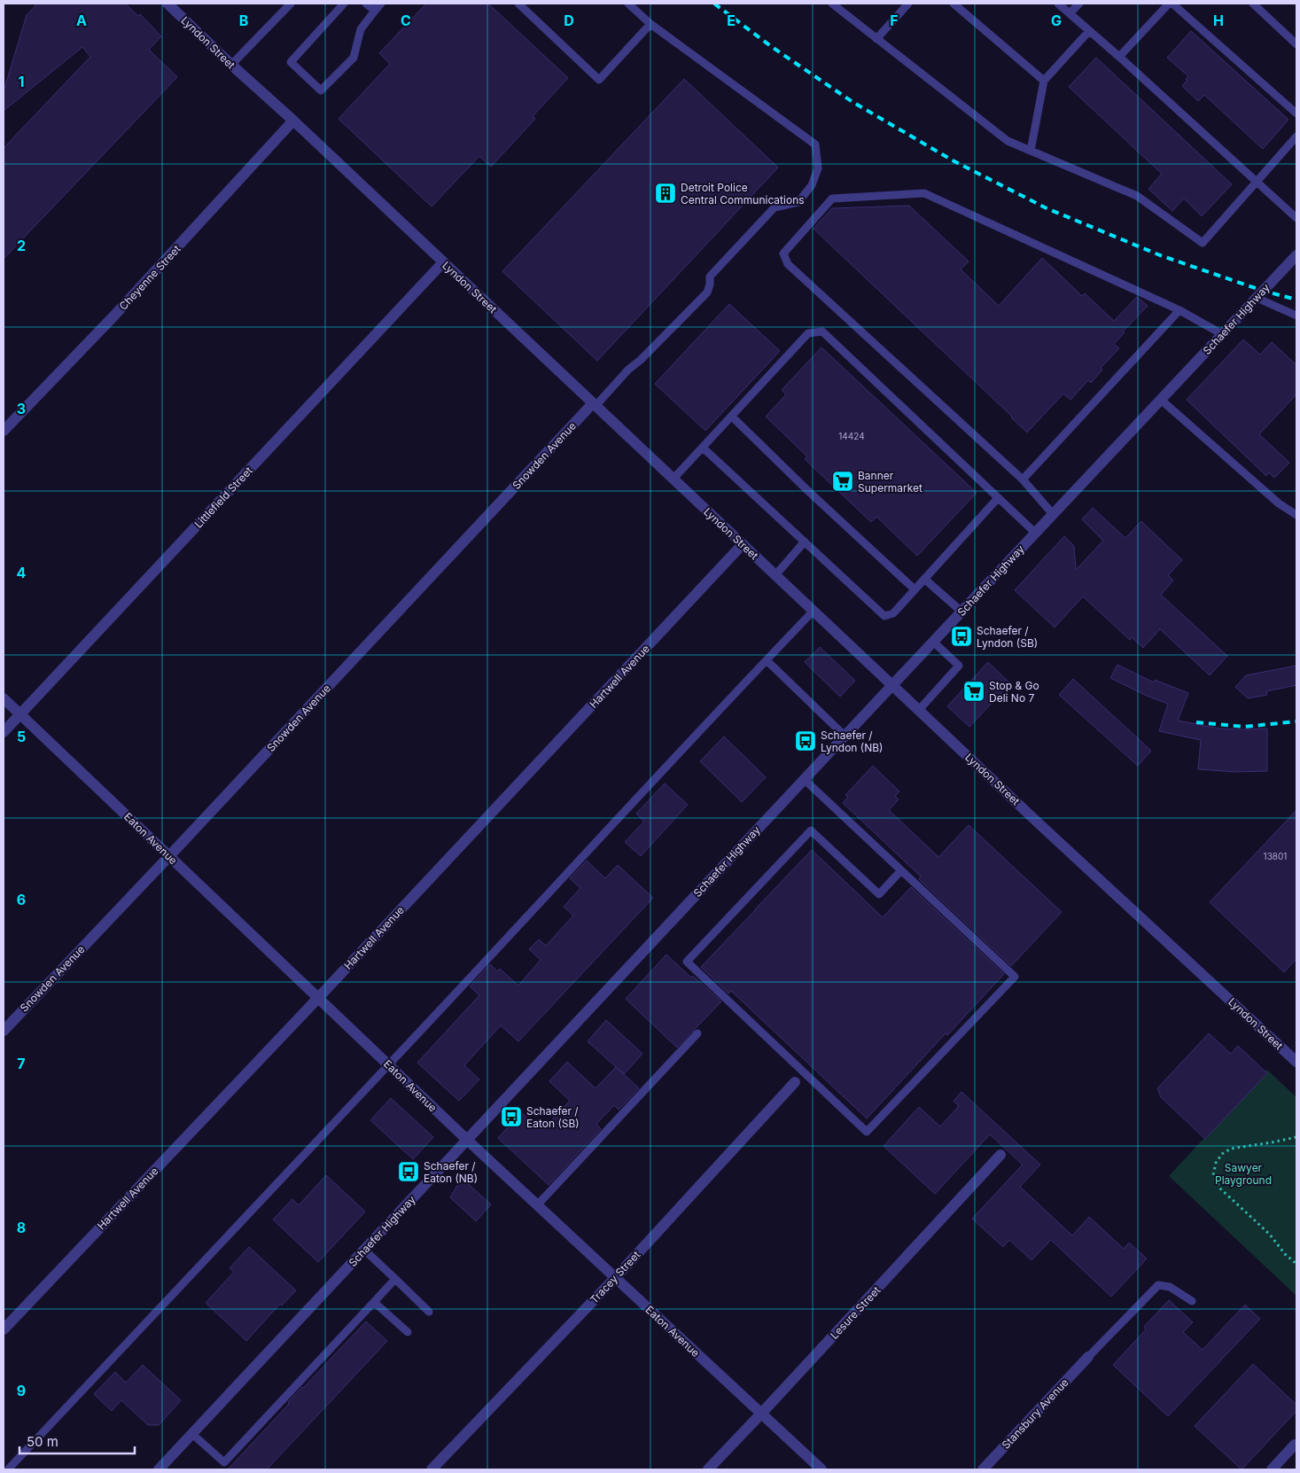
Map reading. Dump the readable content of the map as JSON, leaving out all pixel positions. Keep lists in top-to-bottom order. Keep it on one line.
{"streets":{"street":["Lyndon Street","Cheyenne Street","Schaefer Highway","Snowden Avenue","Littlefield Street","Hartwell Avenue","Eaton Avenue","Tracey Street","Lesure Street","Stansbury Avenue"]},"crossings":[["Lyndon Street","Cheyenne Street"],["Lyndon Street","Schaefer Highway"],["Lyndon Street","Snowden Avenue"],["Lyndon Street","Littlefield Street"],["Lyndon Street","Hartwell Avenue"],["Schaefer Highway","Eaton Avenue"],["Snowden Avenue","Eaton Avenue"],["Littlefield Street","Eaton Avenue"],["Hartwell Avenue","Eaton Avenue"],["Eaton Avenue","Tracey Street"],["Eaton Avenue","Lesure Street"]],"parks":["Sawyer Playground"],"places":{"building":["Detroit Police Central Communications"],"supermarket":["Banner Supermarket","Stop & Go Deli No 7"],"bus stop":["Schaefer / Lyndon (SB)","Schaefer / Lyndon (NB)","Schaefer / Eaton (SB)","Schaefer / Eaton (NB)"]},"house_numbers":["14424","13801"],"scale_bar":"50 m","grid":{"columns":["A","B","C","D","E","F","G","H"],"rows":["1","2","3","4","5","6","7","8","9"]}}
